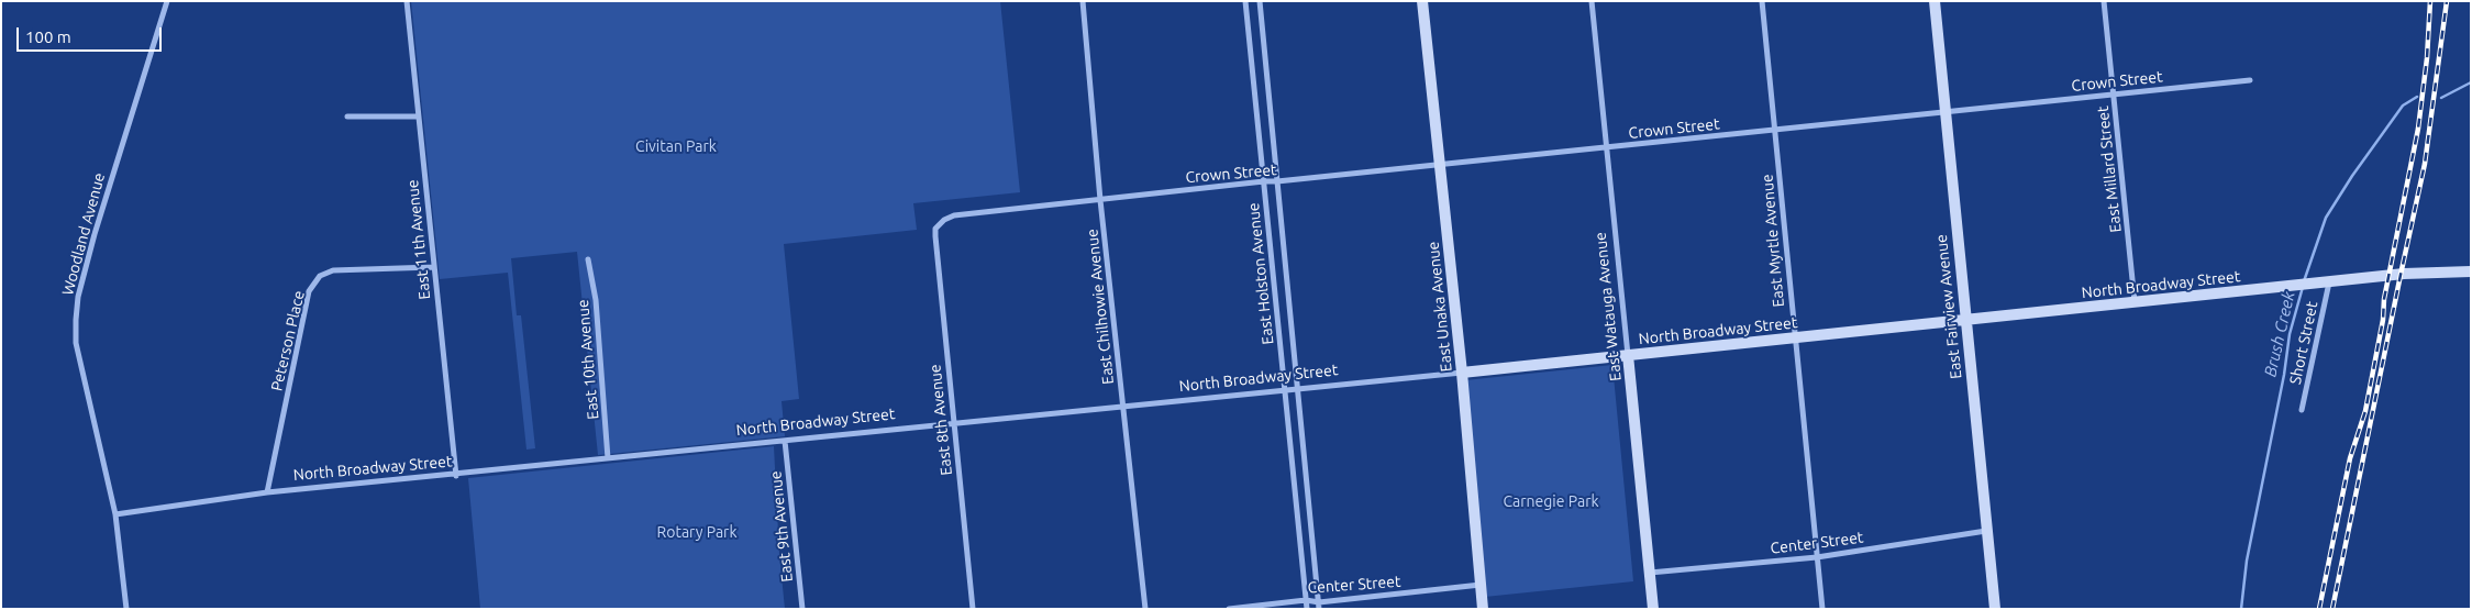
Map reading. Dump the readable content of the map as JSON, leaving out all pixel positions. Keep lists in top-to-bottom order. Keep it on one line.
{"streets":{"street":["Crown Street","East Millard Street","Woodland Avenue","East 11th Avenue","East Myrtle Avenue","East Holston Avenue","North Broadway Street","East Chilhowie Avenue","East Unaka Avenue","East Watauga Avenue","East Fairview Avenue","Peterson Place","Short Street","East 10th Avenue","East 8th Avenue","East 9th Avenue","Center Street"]},"crossings":[["Crown Street","East Millard Street"],["Crown Street","East Myrtle Avenue"],["Crown Street","East Holston Avenue"],["Crown Street","East Chilhowie Avenue"],["Crown Street","East Unaka Avenue"],["Crown Street","East Watauga Avenue"],["Crown Street","East Fairview Avenue"],["Crown Street","East 8th Avenue"],["East Millard Street","North Broadway Street"],["Woodland Avenue","North Broadway Street"],["East 11th Avenue","North Broadway Street"],["East 11th Avenue","Peterson Place"],["East Myrtle Avenue","North Broadway Street"],["East Myrtle Avenue","Center Street"],["East Holston Avenue","North Broadway Street"],["East Holston Avenue","Center Street"],["North Broadway Street","East Chilhowie Avenue"],["North Broadway Street","East Unaka Avenue"],["North Broadway Street","East Watauga Avenue"],["North Broadway Street","East Fairview Avenue"],["North Broadway Street","Peterson Place"],["North Broadway Street","Short Street"],["North Broadway Street","East 10th Avenue"],["North Broadway Street","East 8th Avenue"],["North Broadway Street","East 9th Avenue"],["East Unaka Avenue","Center Street"],["East Watauga Avenue","Center Street"],["East Fairview Avenue","Center Street"]],"water":["Brush Creek"],"parks":["Civitan Park","Carnegie Park","Rotary Park"],"scale_bar":"100 m"}
